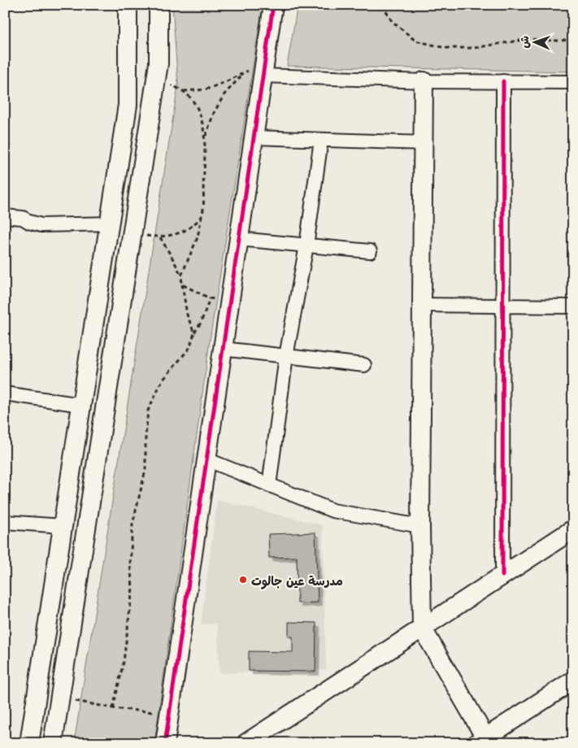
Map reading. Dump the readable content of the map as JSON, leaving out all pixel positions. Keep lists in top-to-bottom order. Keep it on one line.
{"places":["مدرسة عين جالوت"],"north":"left"}
